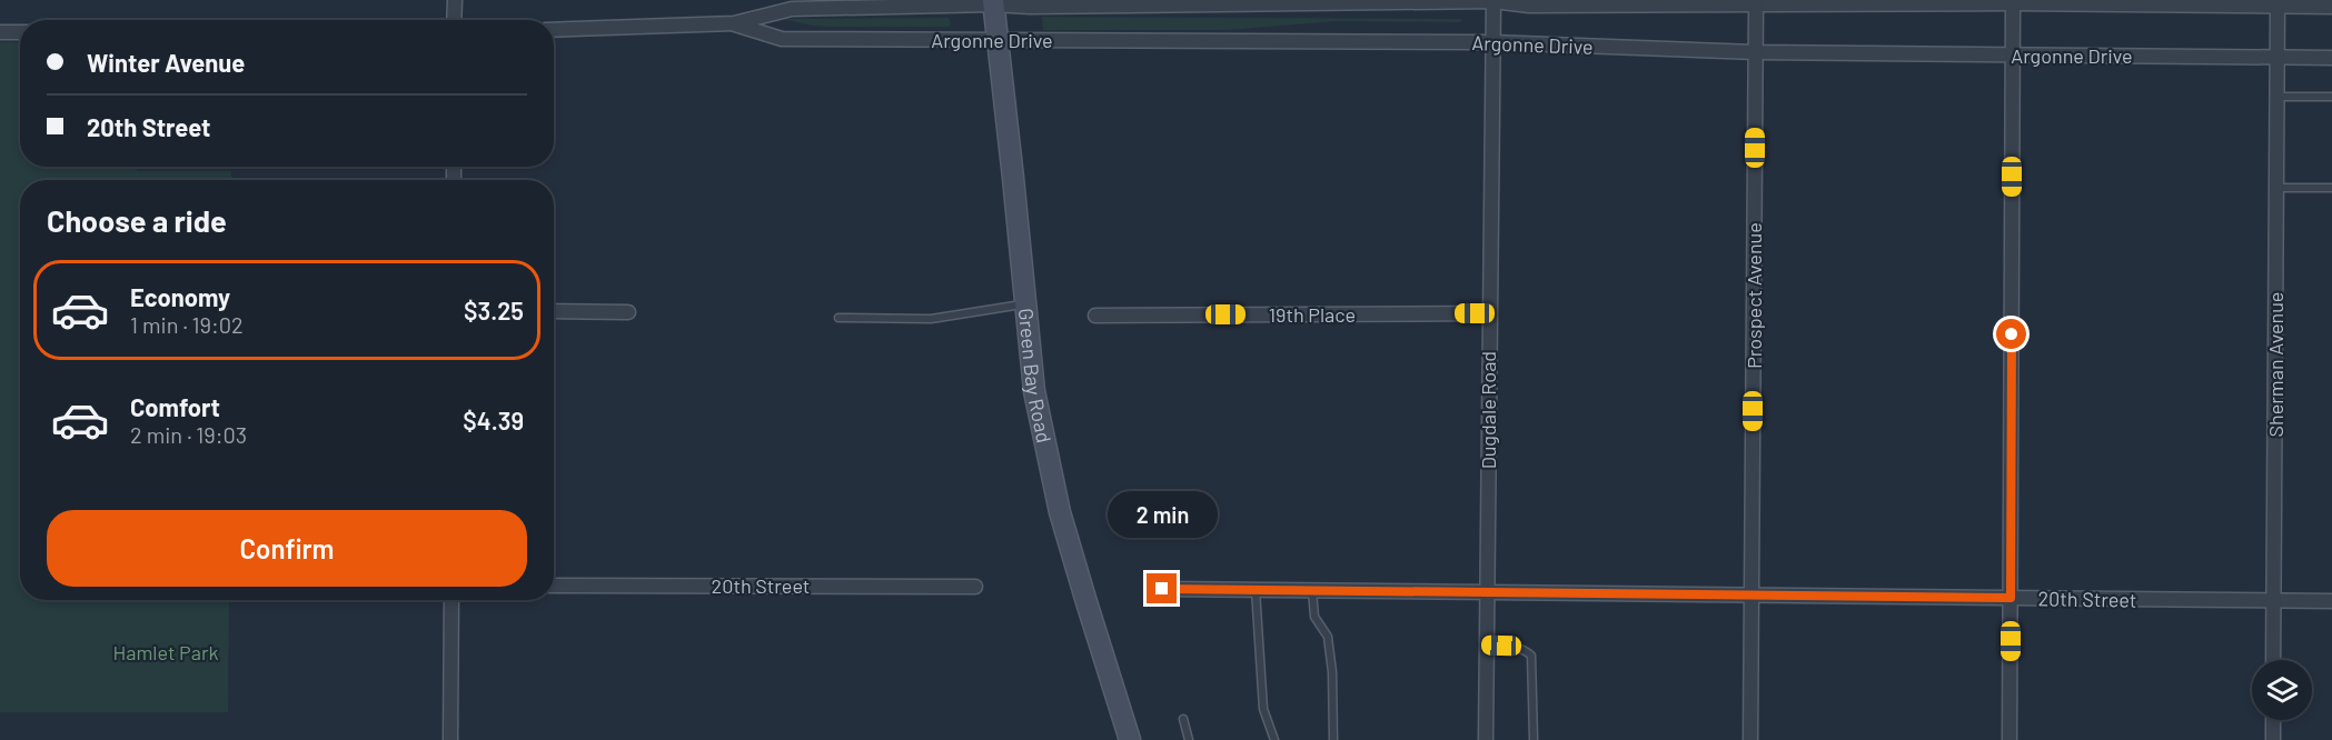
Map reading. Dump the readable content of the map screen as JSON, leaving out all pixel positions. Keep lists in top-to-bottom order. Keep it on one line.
{"streets":{"main road":["Green Bay Road"],"street":["Argonne Drive","Prospect Avenue","19th Place","Sherman Avenue","Dugdale Road","20th Street"]},"crossings":[["Argonne Drive","Prospect Avenue"],["Argonne Drive","Sherman Avenue"],["Argonne Drive","Green Bay Road"],["Argonne Drive","Dugdale Road"],["Prospect Avenue","20th Street"],["19th Place","Dugdale Road"],["Sherman Avenue","20th Street"],["Dugdale Road","20th Street"]],"parks":["Hamlet Park"],"page":{"banner":["Winter Avenue","20th Street"],"heading":"Choose a ride","list":[{"name":"Economy","note":"1 min · 19:02","value":"$3.25"},{"name":"Comfort","note":"2 min · 19:03","value":"$4.39"}],"bubble":"2 min","buttons":"Confirm"}}
